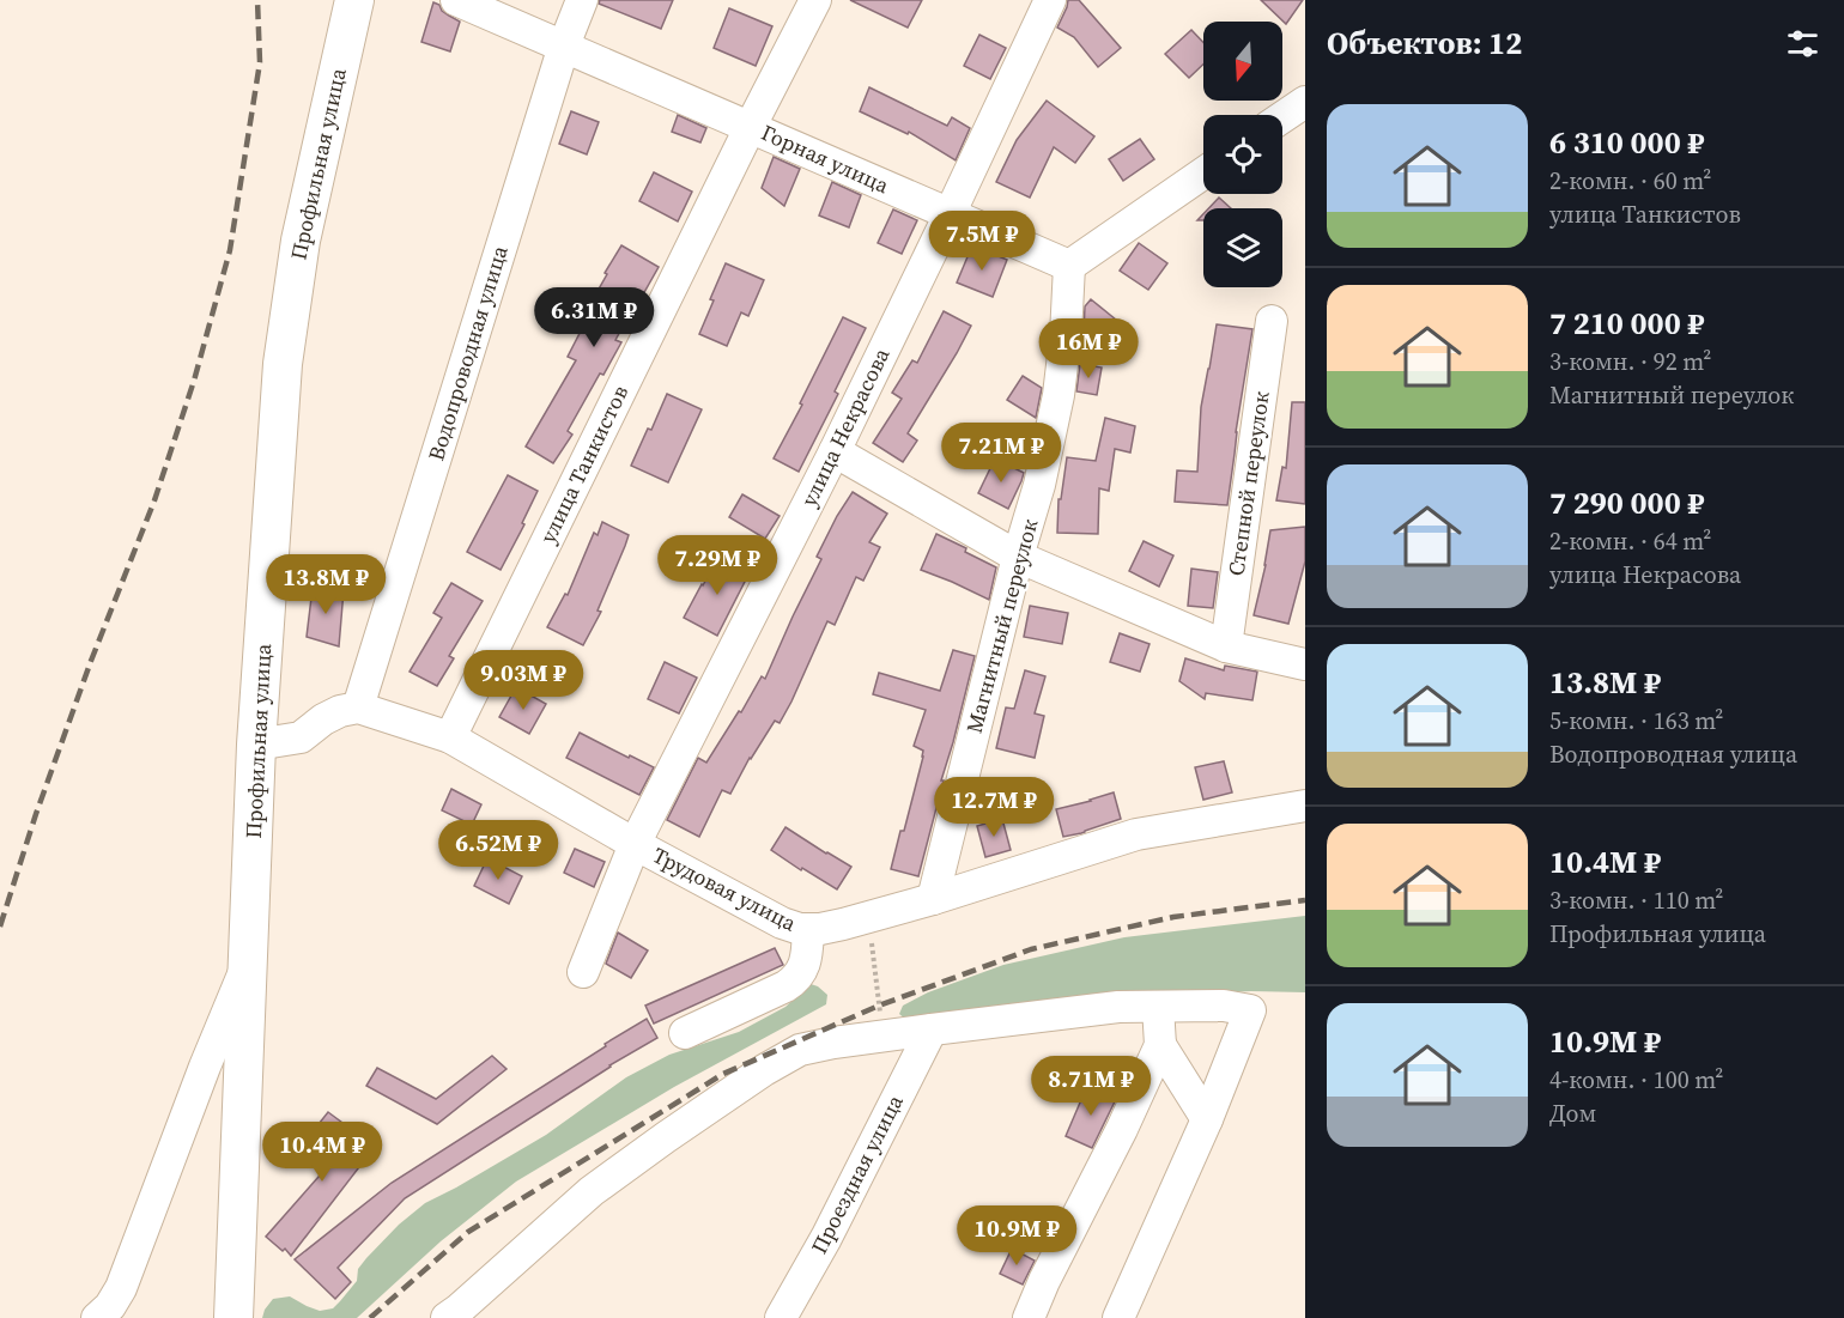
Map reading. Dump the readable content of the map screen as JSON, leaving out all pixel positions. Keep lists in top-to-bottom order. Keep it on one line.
{"streets":{"main road":["Профильная улица"],"street":["Горная улица","Водопроводная улица","улица Некрасова","улица Танкистов","Степной переулок","Магнитный переулок","Трудовая улица","Проездная улица"]},"crossings":[["Горная улица","Водопроводная улица"],["Горная улица","улица Некрасова"],["Горная улица","улица Танкистов"],["Горная улица","Магнитный переулок"],["Водопроводная улица","Трудовая улица"],["улица Некрасова","Трудовая улица"],["улица Танкистов","Трудовая улица"],["Магнитный переулок","Трудовая улица"]],"north":"bottom","page":{"heading":"Объектов: 12","list":[{"name":"6 310 000 ₽","note":"2-комн. · 60 m² · улица Танкистов"},{"name":"7 210 000 ₽","note":"3-комн. · 92 m² · Магнитный переулок"},{"name":"7 290 000 ₽","note":"2-комн. · 64 m² · улица Некрасова"},{"name":"13.8M ₽","note":"5-комн. · 163 m² · Водопроводная улица"},{"name":"10.4M ₽","note":"3-комн. · 110 m² · Профильная улица"},{"name":"10.9M ₽","note":"4-комн. · 100 m² · Дом"}],"price":["7.5M ₽","6.31M ₽","16M ₽","7.21M ₽","7.29M ₽","13.8M ₽","9.03M ₽","12.7M ₽","6.52M ₽","8.71M ₽","10.4M ₽","10.9M ₽"]}}
